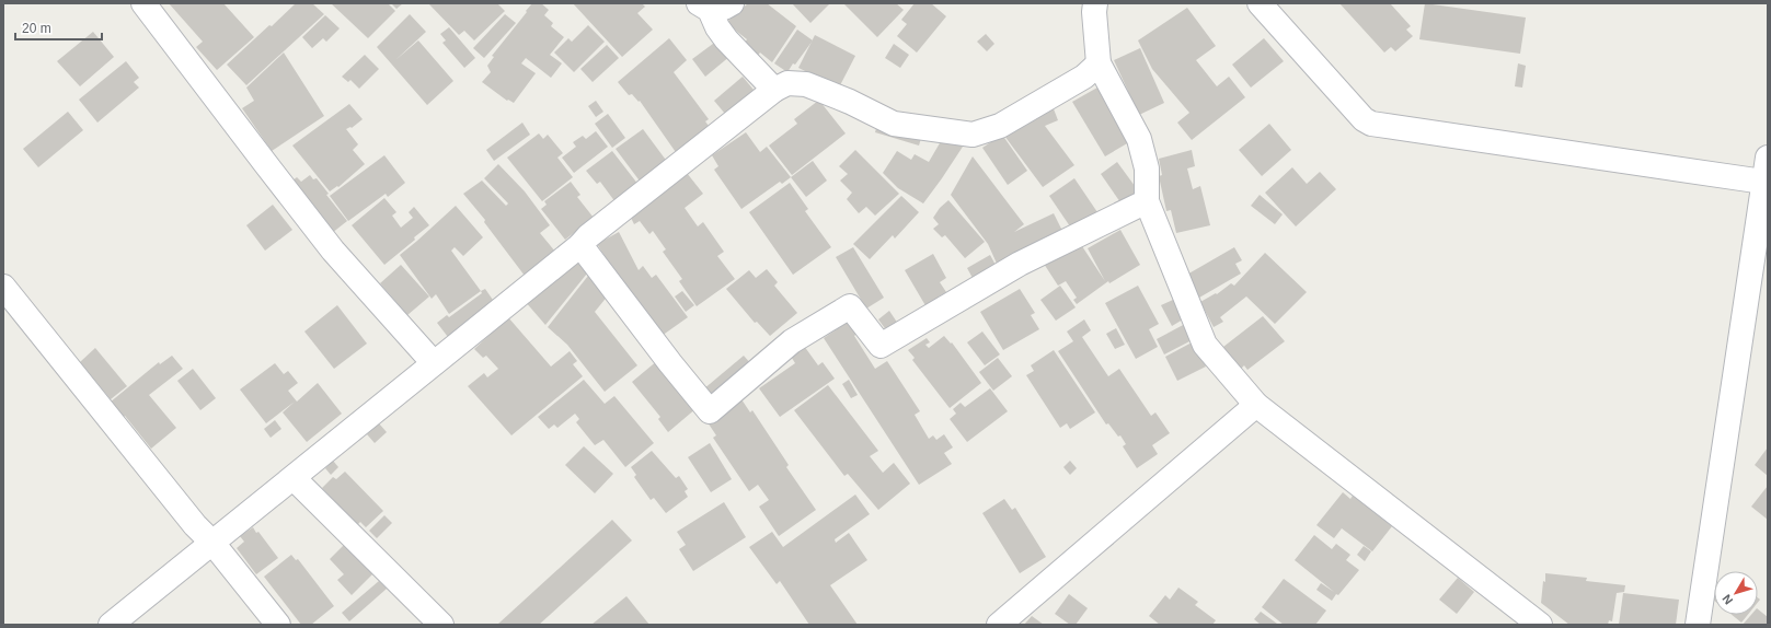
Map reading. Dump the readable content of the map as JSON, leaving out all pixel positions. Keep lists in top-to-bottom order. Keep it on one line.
{"scale_bar":"20 m","north":"bottom left"}
